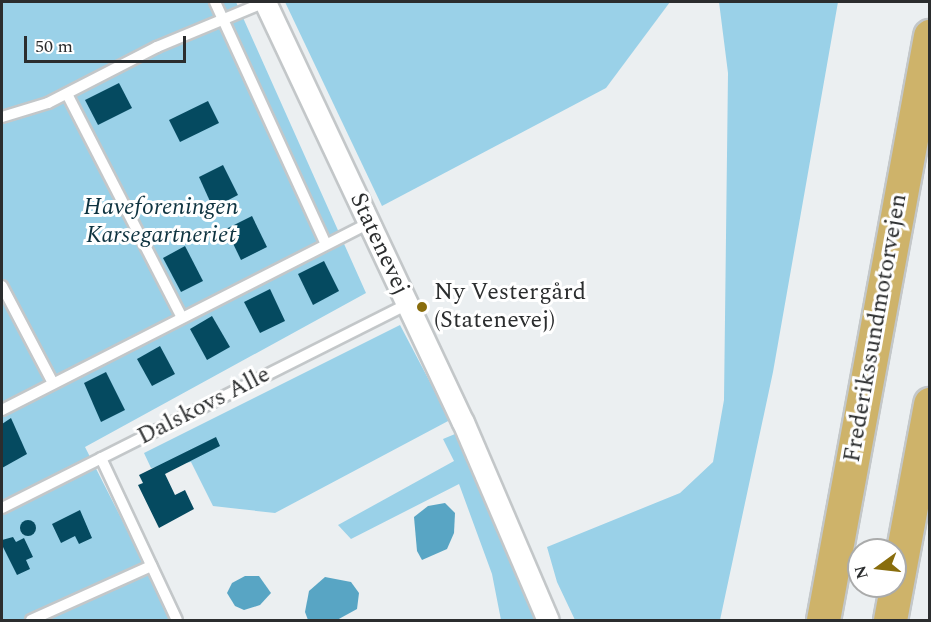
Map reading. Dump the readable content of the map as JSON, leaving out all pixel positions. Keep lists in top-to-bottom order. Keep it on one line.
{"streets":{"highway":["Frederikssundmotorvejen"],"street":["Statenevej"],"lane":["Dalskovs Alle"]},"crossings":[["Statenevej","Dalskovs Alle"]],"parks":["Haveforeningen Karsegartneriet"],"places":["Ny Vestergård (Statenevej)"],"scale_bar":"50 m","north":"left"}
